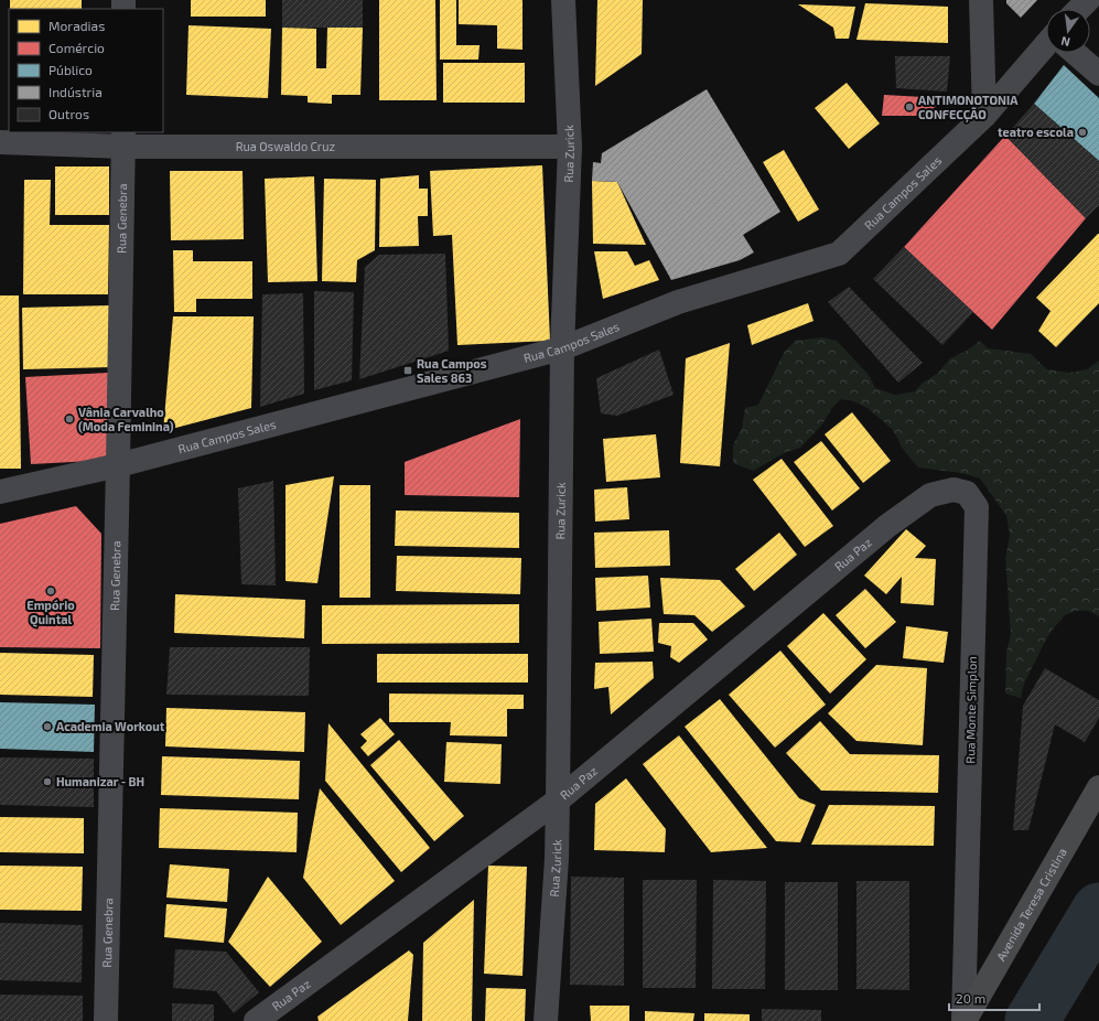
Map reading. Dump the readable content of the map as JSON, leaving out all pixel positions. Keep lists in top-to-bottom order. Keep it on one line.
{"streets":{"main road":["Avenida Teresa Cristina"],"street":["Rua Oswaldo Cruz","Rua Zurick","Rua Campos Sales","Rua Genebra","Rua Paz","Rua Monte Simplon"]},"crossings":[["Rua Oswaldo Cruz","Rua Zurick"],["Rua Oswaldo Cruz","Rua Genebra"],["Rua Zurick","Rua Campos Sales"],["Rua Zurick","Rua Paz"],["Rua Campos Sales","Rua Genebra"],["Rua Paz","Rua Monte Simplon"],["Rua Monte Simplon","Avenida Teresa Cristina"]],"places":{"other":["ANTIMONOTONIA CONFECÇÃO","teatro escola","Vânia Carvalho (Moda Feminina)","Empório Quintal","Academia Workout","Humanizar - BH"],"transit":["Rua Campos Sales 863"]},"legend":["Moradias","Comércio","Público","Indústria","Outros"],"scale_bar":"20 m","north":"bottom"}
